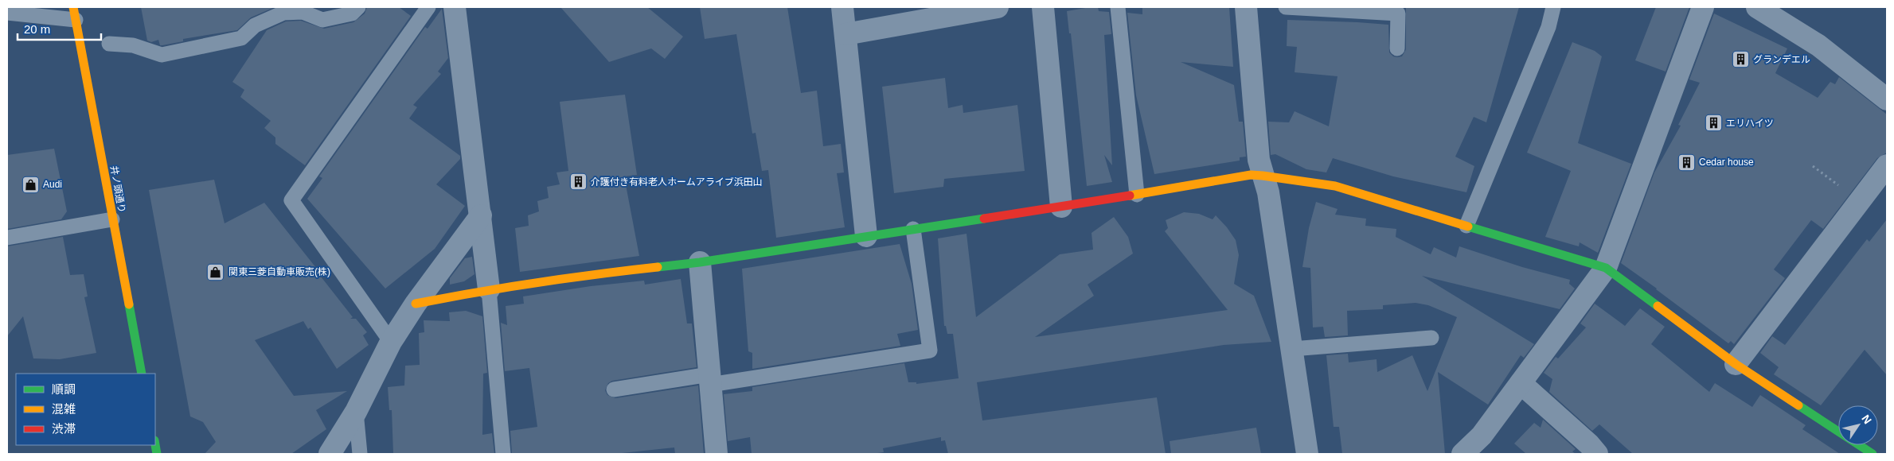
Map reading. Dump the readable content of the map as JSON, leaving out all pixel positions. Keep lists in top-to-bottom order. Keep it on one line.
{"streets":{"street":["井ノ頭通り"]},"places":{"building":["グランデエル","エリハイツ","Cedar house","介護付き有料老人ホームアライブ浜田山"],"shop":["Audi","関東三菱自動車販売(株)"]},"legend":["順調","混雑","渋滞"],"scale_bar":"20 m","north":"top right"}
